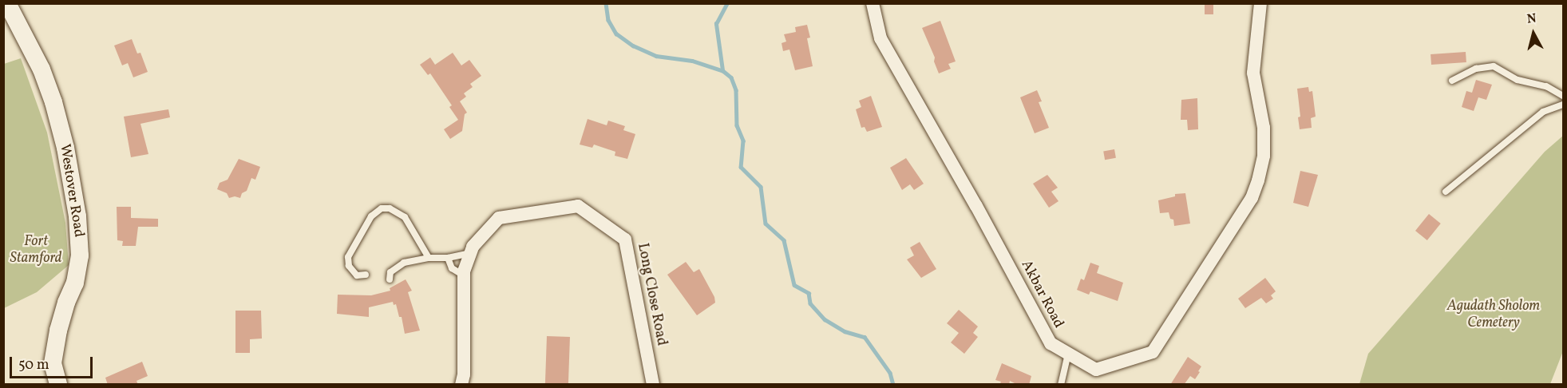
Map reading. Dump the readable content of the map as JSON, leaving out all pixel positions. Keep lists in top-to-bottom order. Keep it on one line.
{"streets":{"street":["Westover Road","Long Close Road","Akbar Road"]},"parks":["Fort Stamford","Agudath Sholom Cemetery"],"scale_bar":"50 m","north":"top"}
